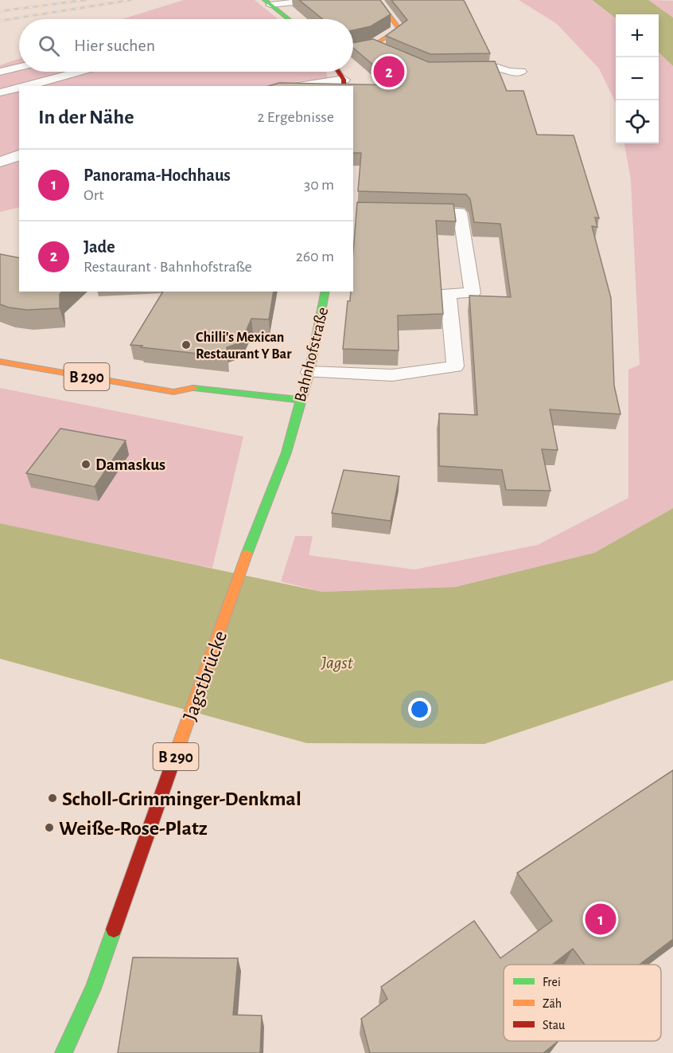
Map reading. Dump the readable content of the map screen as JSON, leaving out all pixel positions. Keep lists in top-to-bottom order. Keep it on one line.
{"streets":{"main road":["Bahnhofstraße","B 290","Jagstbrücke"]},"crossings":[["Bahnhofstraße","B 290"],["Bahnhofstraße","Jagstbrücke"]],"water":["Jagst"],"places":["Chilli's Mexican Restaurant Y Bar","Damaskus","Scholl-Grimminger-Denkmal","Weiße-Rose-Platz"],"legend":["Frei","Zäh","Stau"],"page":{"map_buttons":["+","−"],"search":"Hier suchen","pins":["2","1"],"heading":["In der Nähe","2 Ergebnisse"],"list":[{"mark":"1","name":"Panorama-Hochhaus","note":"Ort","value":"30 m"},{"mark":"2","name":"Jade","note":"Restaurant · Bahnhofstraße","value":"260 m"}]}}
